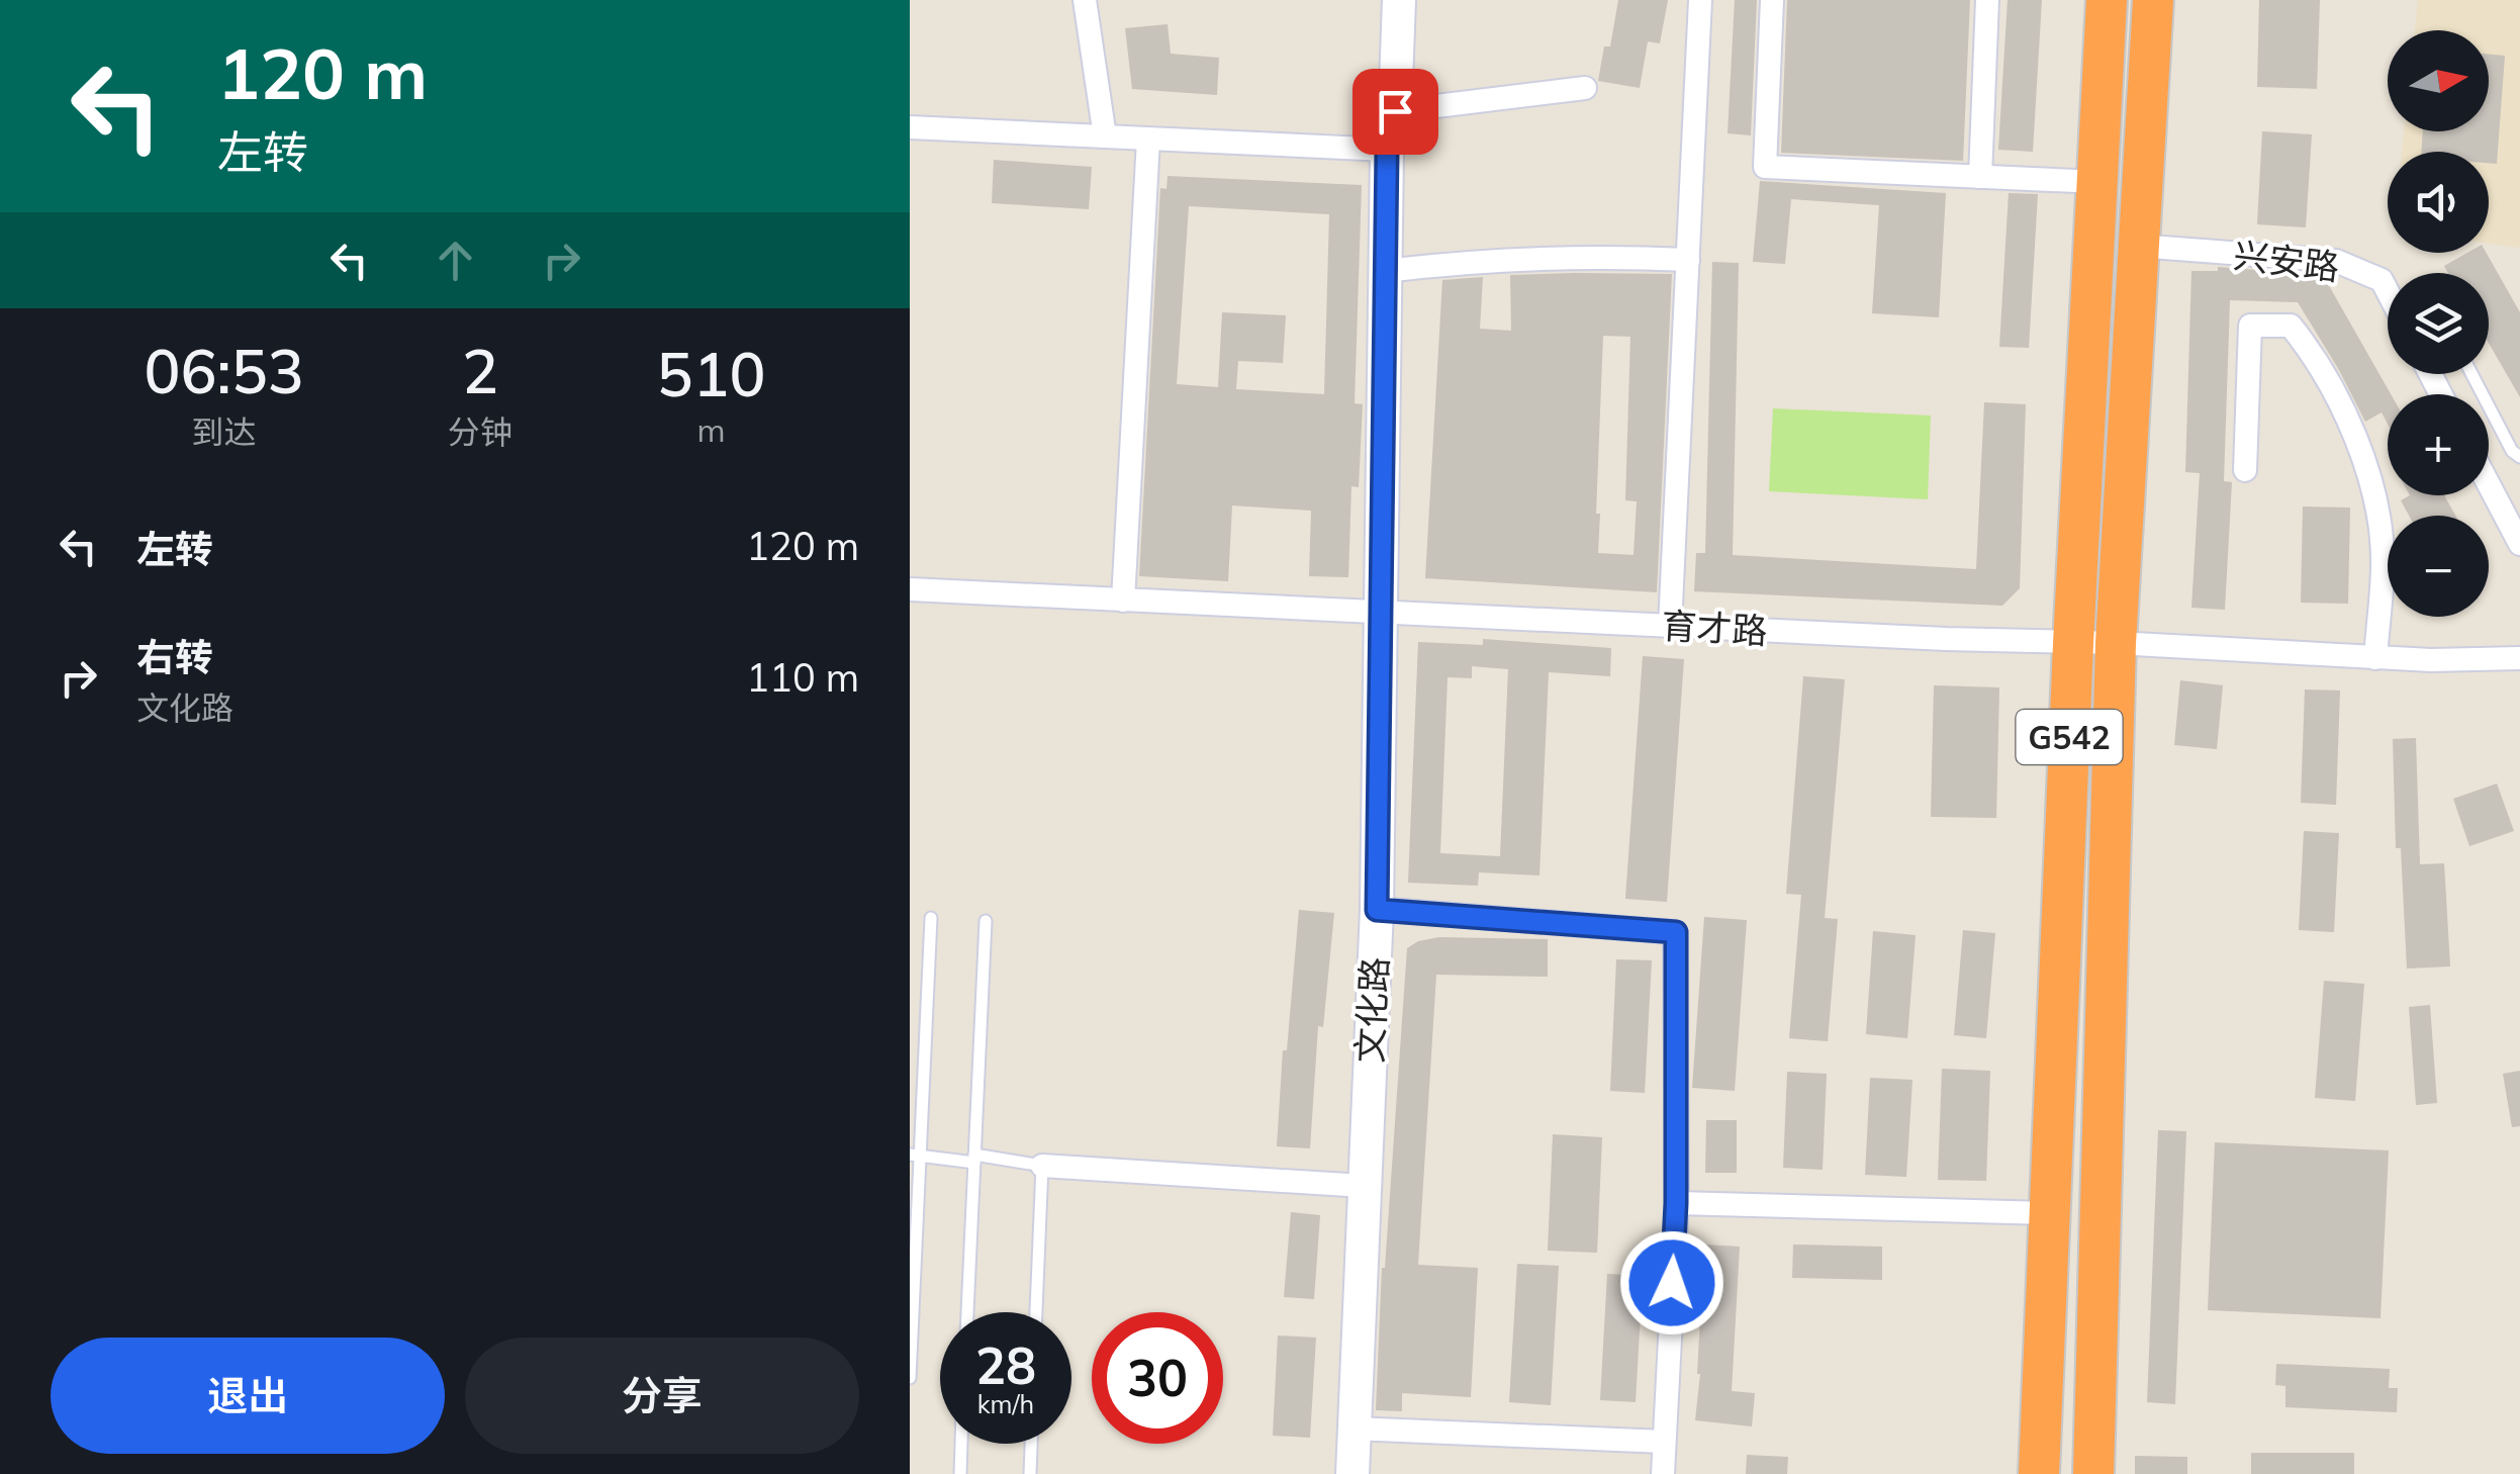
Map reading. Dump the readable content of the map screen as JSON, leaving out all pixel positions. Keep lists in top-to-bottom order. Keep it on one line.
{"streets":{"highway":["G542"],"street":["兴安路","育才路","文化路"]},"crossings":[["兴安路","G542"],["育才路","G542"],["育才路","文化路"]],"north":"right","page":{"turn":["120 m","左转"],"map_buttons":["+","−"],"eta":["06:53","到达","2","分钟","510","m"],"list":[{"name":"左转","value":"120 m"},{"name":"右转","note":"文化路","value":"110 m"}],"speed":"28 km/h","limit":"30","buttons":["退出","分享"]}}
